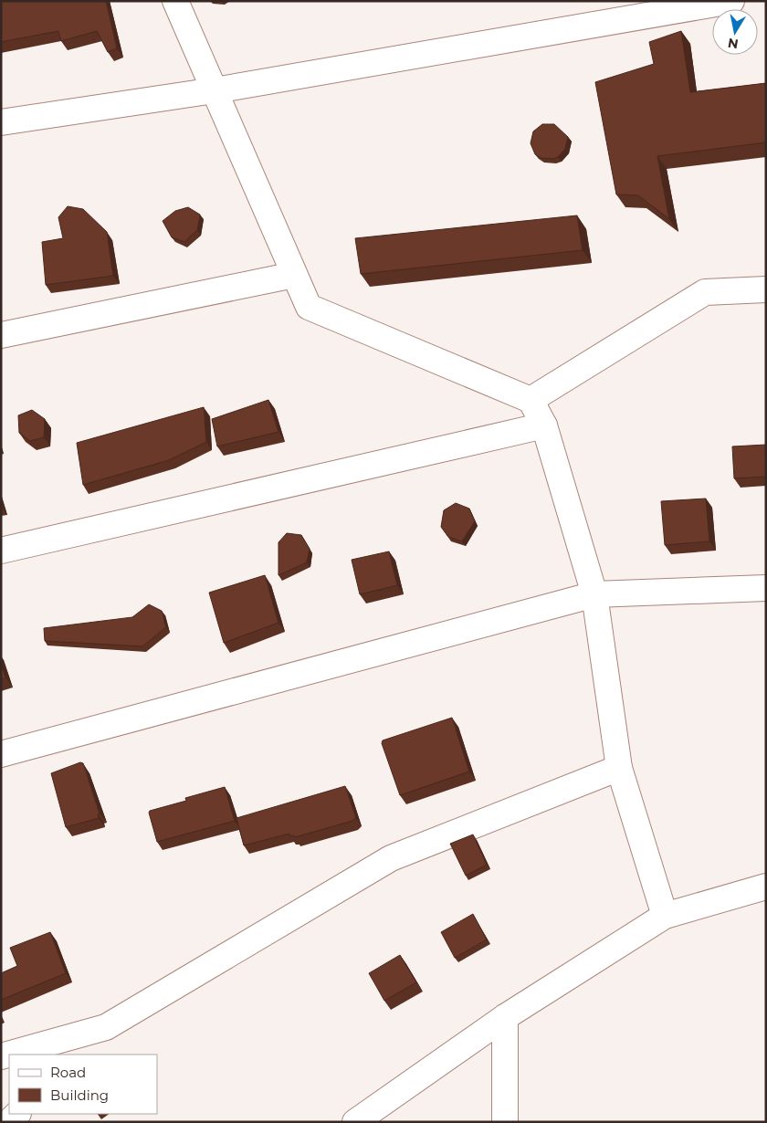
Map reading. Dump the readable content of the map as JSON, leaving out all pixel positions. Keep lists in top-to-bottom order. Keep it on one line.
{"legend":["Road","Building"],"north":"bottom"}
